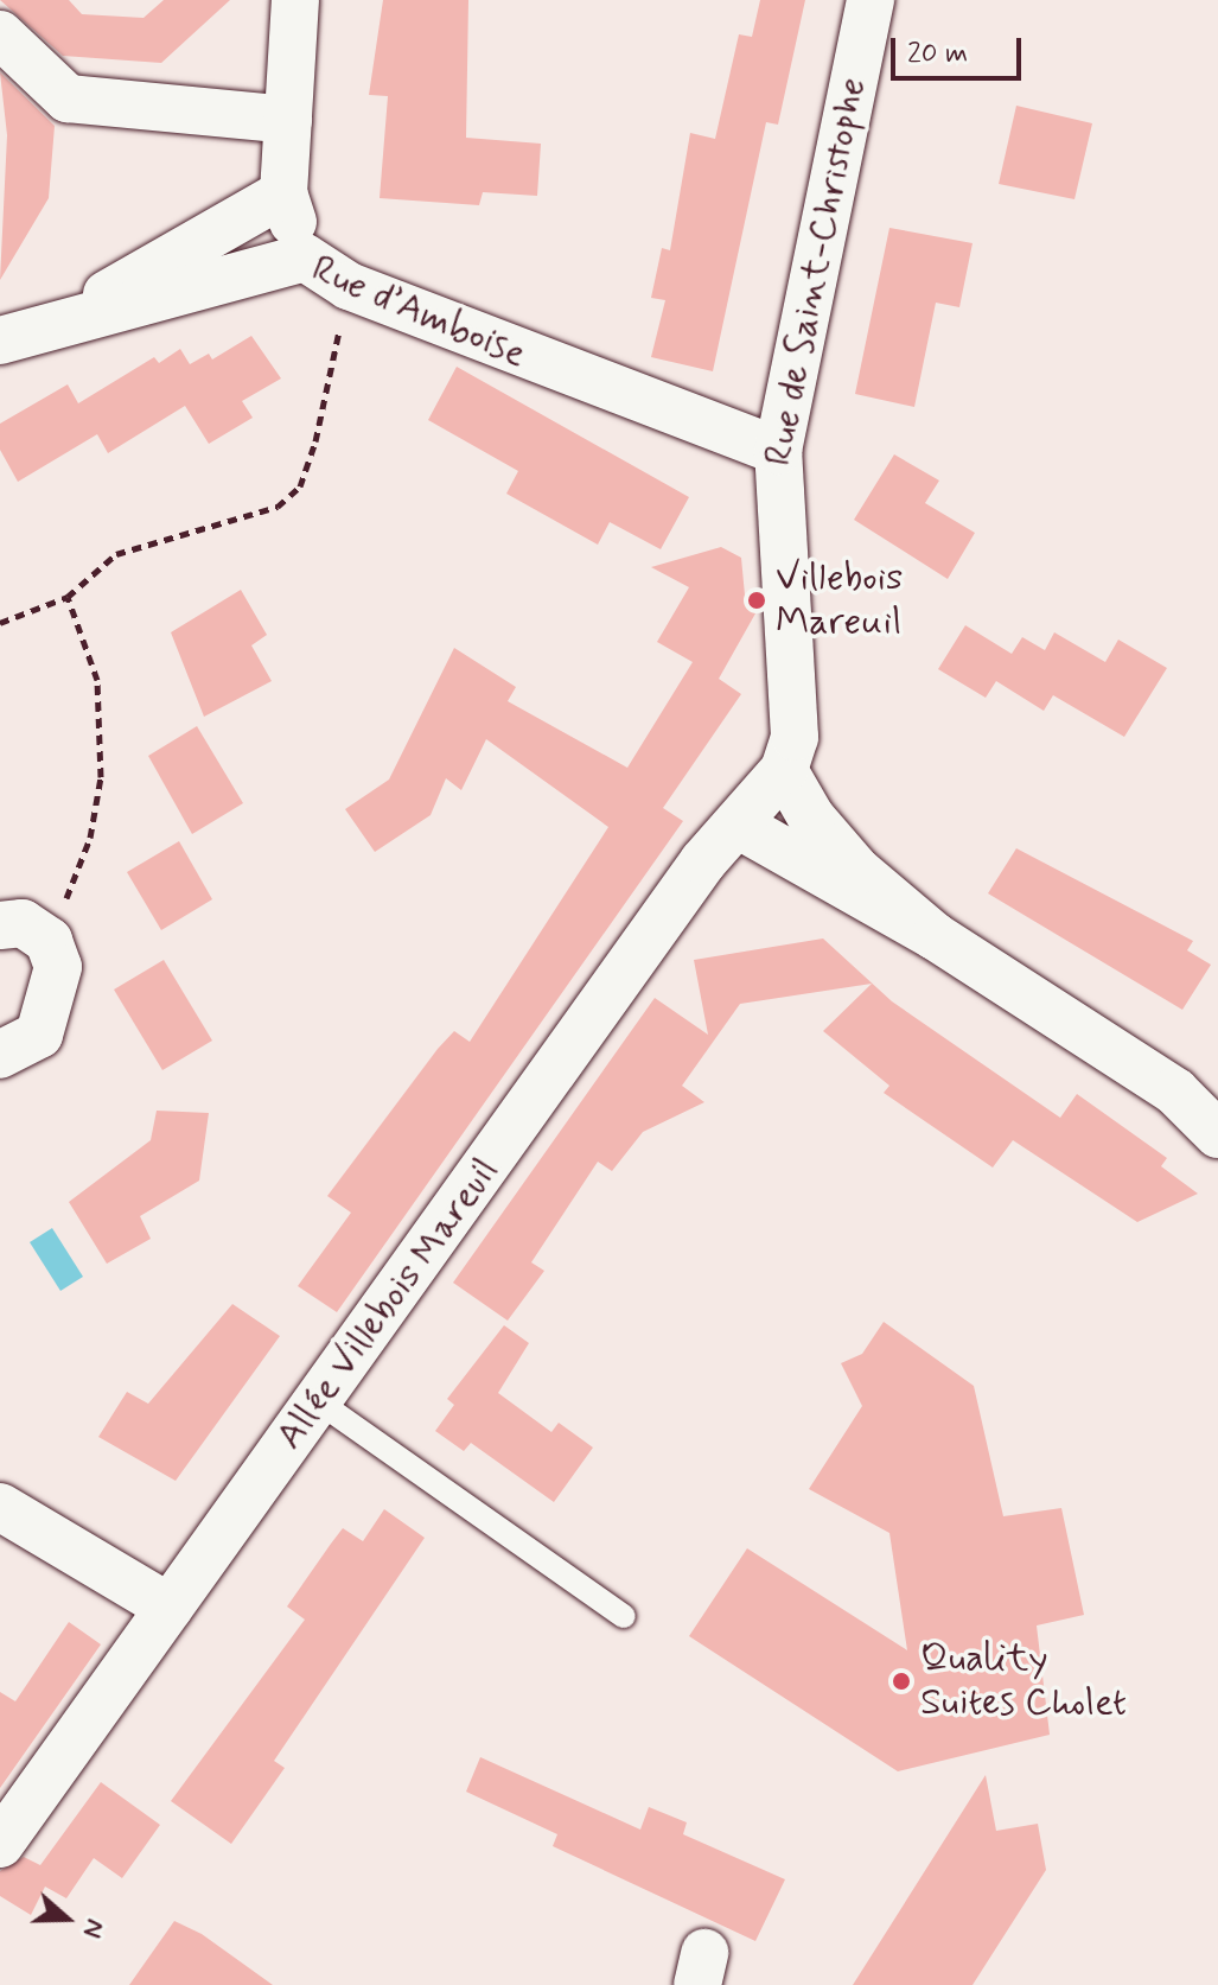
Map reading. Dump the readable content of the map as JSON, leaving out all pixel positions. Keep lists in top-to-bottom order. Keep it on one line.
{"streets":{"street":["Rue de Saint-Christophe","Rue d’Amboise","Allée Villebois Mareuil"]},"crossings":[["Rue de Saint-Christophe","Rue d’Amboise"],["Rue de Saint-Christophe","Allée Villebois Mareuil"]],"places":["Villebois Mareuil","Quality Suites Cholet"],"scale_bar":"20 m","north":"right"}
